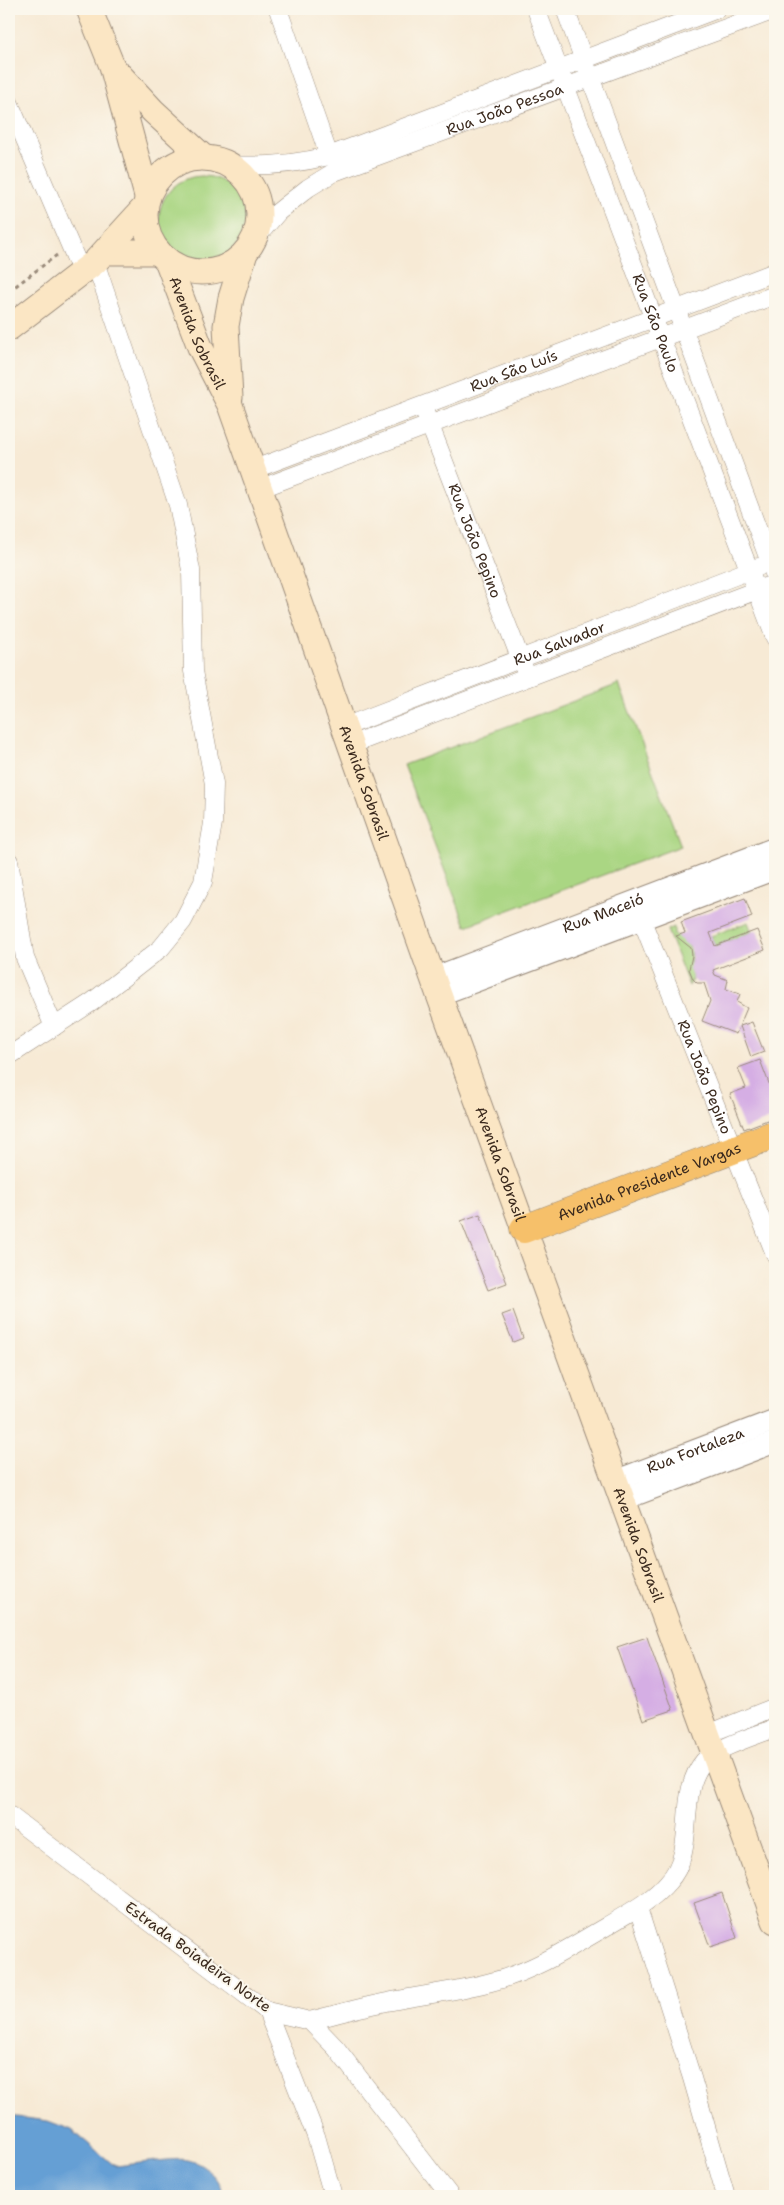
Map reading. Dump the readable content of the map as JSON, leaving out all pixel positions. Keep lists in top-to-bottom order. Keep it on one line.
{"streets":{"main road":["Avenida Sobrasil","Avenida Presidente Vargas"],"street":["Rua João Pessoa","Rua São Paulo","Rua São Luís","Rua João Pepino","Rua Salvador","Rua Maceió","Rua Fortaleza","Estrada Boiadeira Norte"]},"crossings":[["Rua João Pessoa","Rua São Paulo"],["Rua João Pessoa","Avenida Sobrasil"],["Rua São Paulo","Rua São Luís"],["Rua São Paulo","Rua Salvador"],["Avenida Sobrasil","Rua São Luís"],["Avenida Sobrasil","Rua Salvador"],["Avenida Sobrasil","Rua Maceió"],["Avenida Sobrasil","Avenida Presidente Vargas"],["Avenida Sobrasil","Rua Fortaleza"],["Rua São Luís","Rua João Pepino"],["Rua João Pepino","Rua Salvador"],["Rua João Pepino","Rua Maceió"],["Rua João Pepino","Avenida Presidente Vargas"]]}
